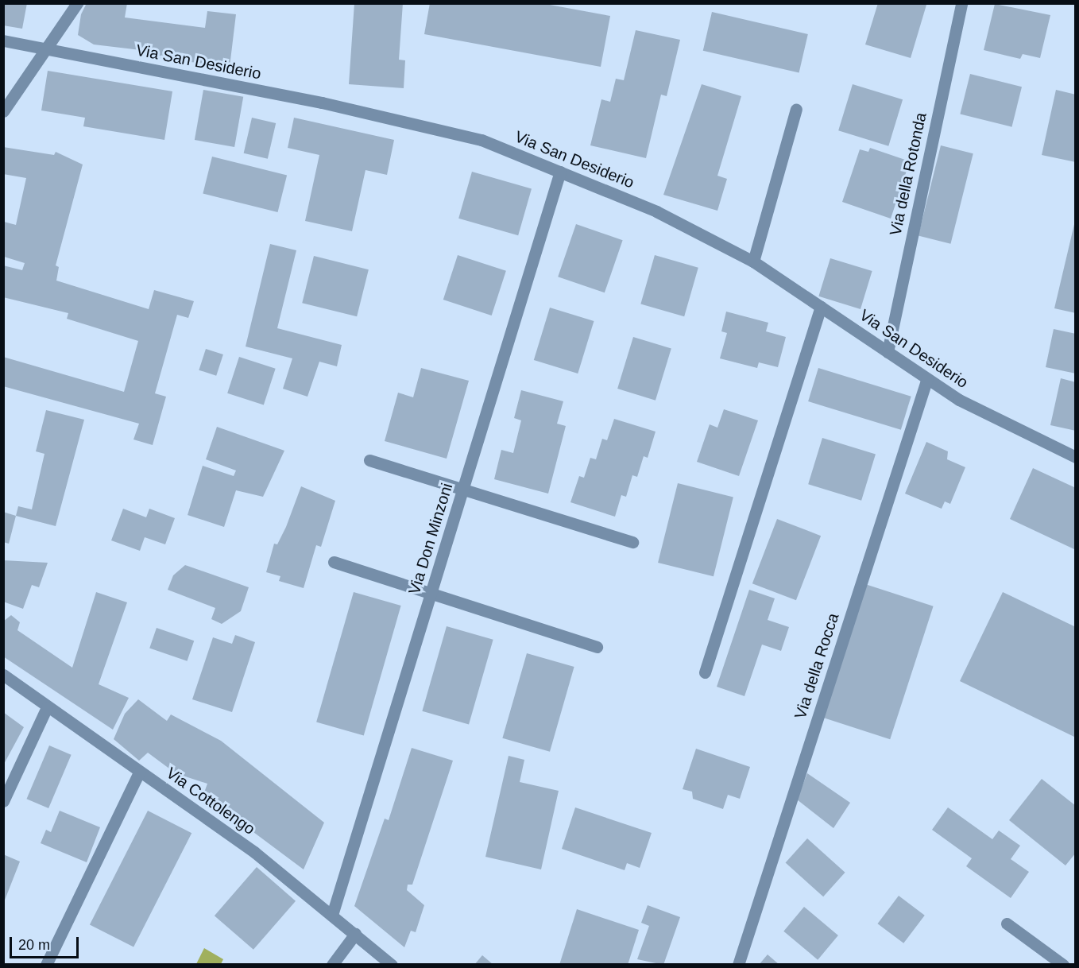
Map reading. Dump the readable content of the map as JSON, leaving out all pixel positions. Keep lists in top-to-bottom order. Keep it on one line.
{"streets":{"street":["Via San Desiderio","Via della Rotonda","Via Don Minzoni","Via della Rocca","Via Cottolengo"]},"crossings":[["Via San Desiderio","Via della Rotonda"],["Via San Desiderio","Via Don Minzoni"],["Via San Desiderio","Via della Rocca"],["Via Don Minzoni","Via Cottolengo"]],"scale_bar":"20 m"}
